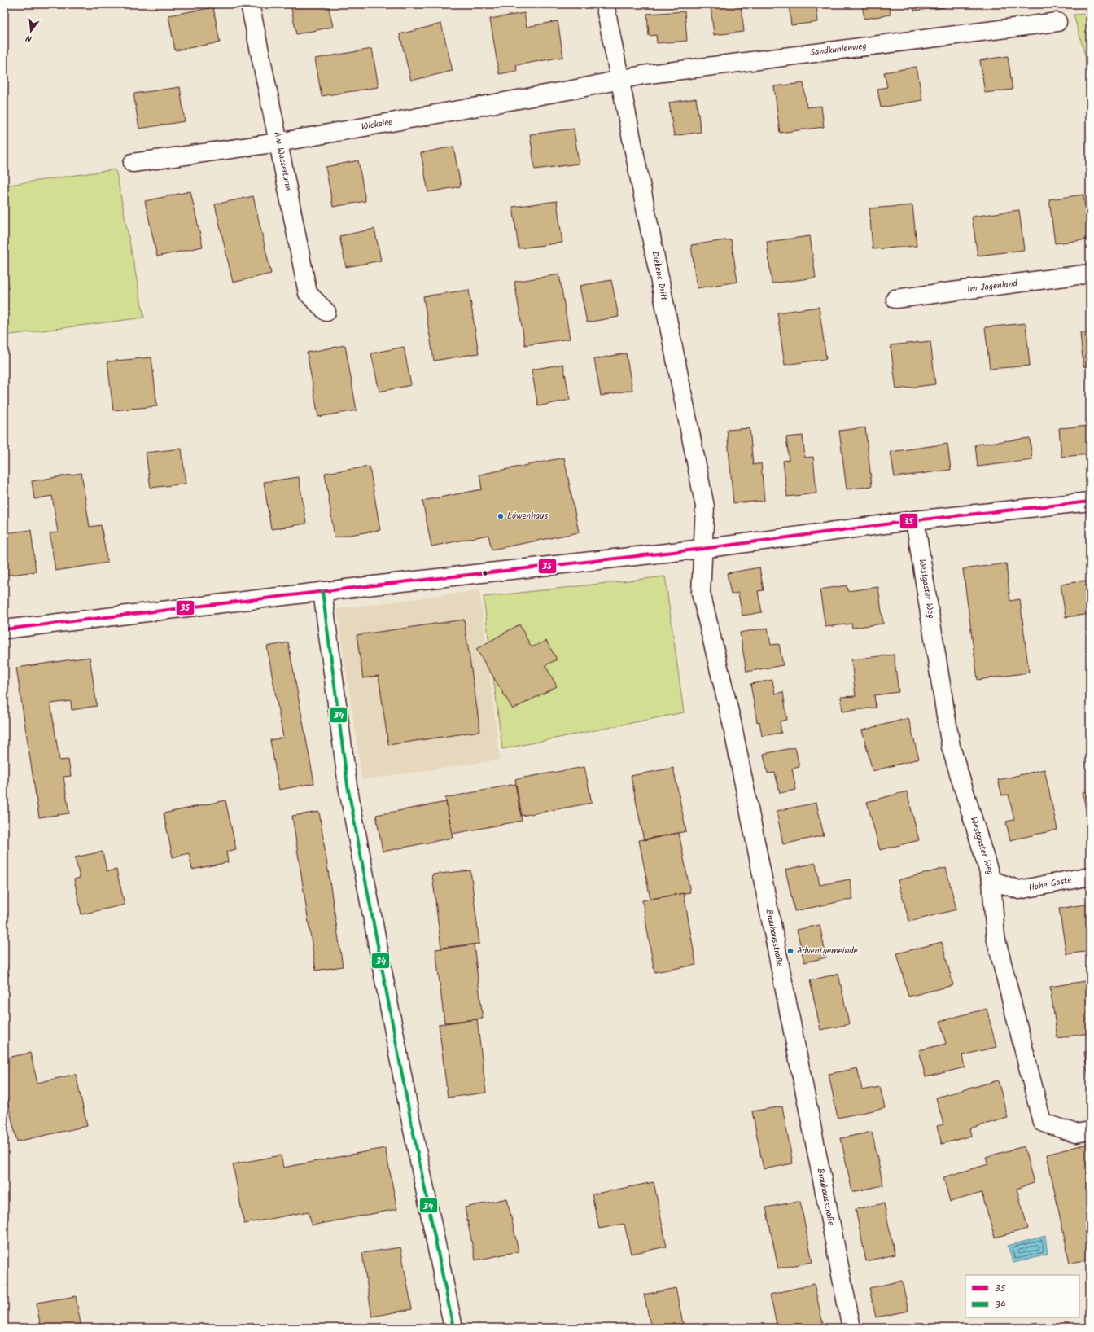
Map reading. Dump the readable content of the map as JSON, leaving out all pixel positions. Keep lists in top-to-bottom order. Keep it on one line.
{"streets":{"street":["Sandkuhlenweg","Wickelee","Am Wasserturm","Diekens Drift","Im Jagenland","Westgaster Weg","Hohe Gaste","Brauhausstraße"]},"crossings":[["Sandkuhlenweg","Wickelee"],["Sandkuhlenweg","Diekens Drift"],["Wickelee","Am Wasserturm"],["Wickelee","Diekens Drift"],["Diekens Drift","Brauhausstraße"],["Westgaster Weg","Hohe Gaste"]],"places":["Löwenhaus","Adventgemeinde"],"lines":["transit line 35","transit line 34"],"legend":["35","34"],"north":"bottom"}
